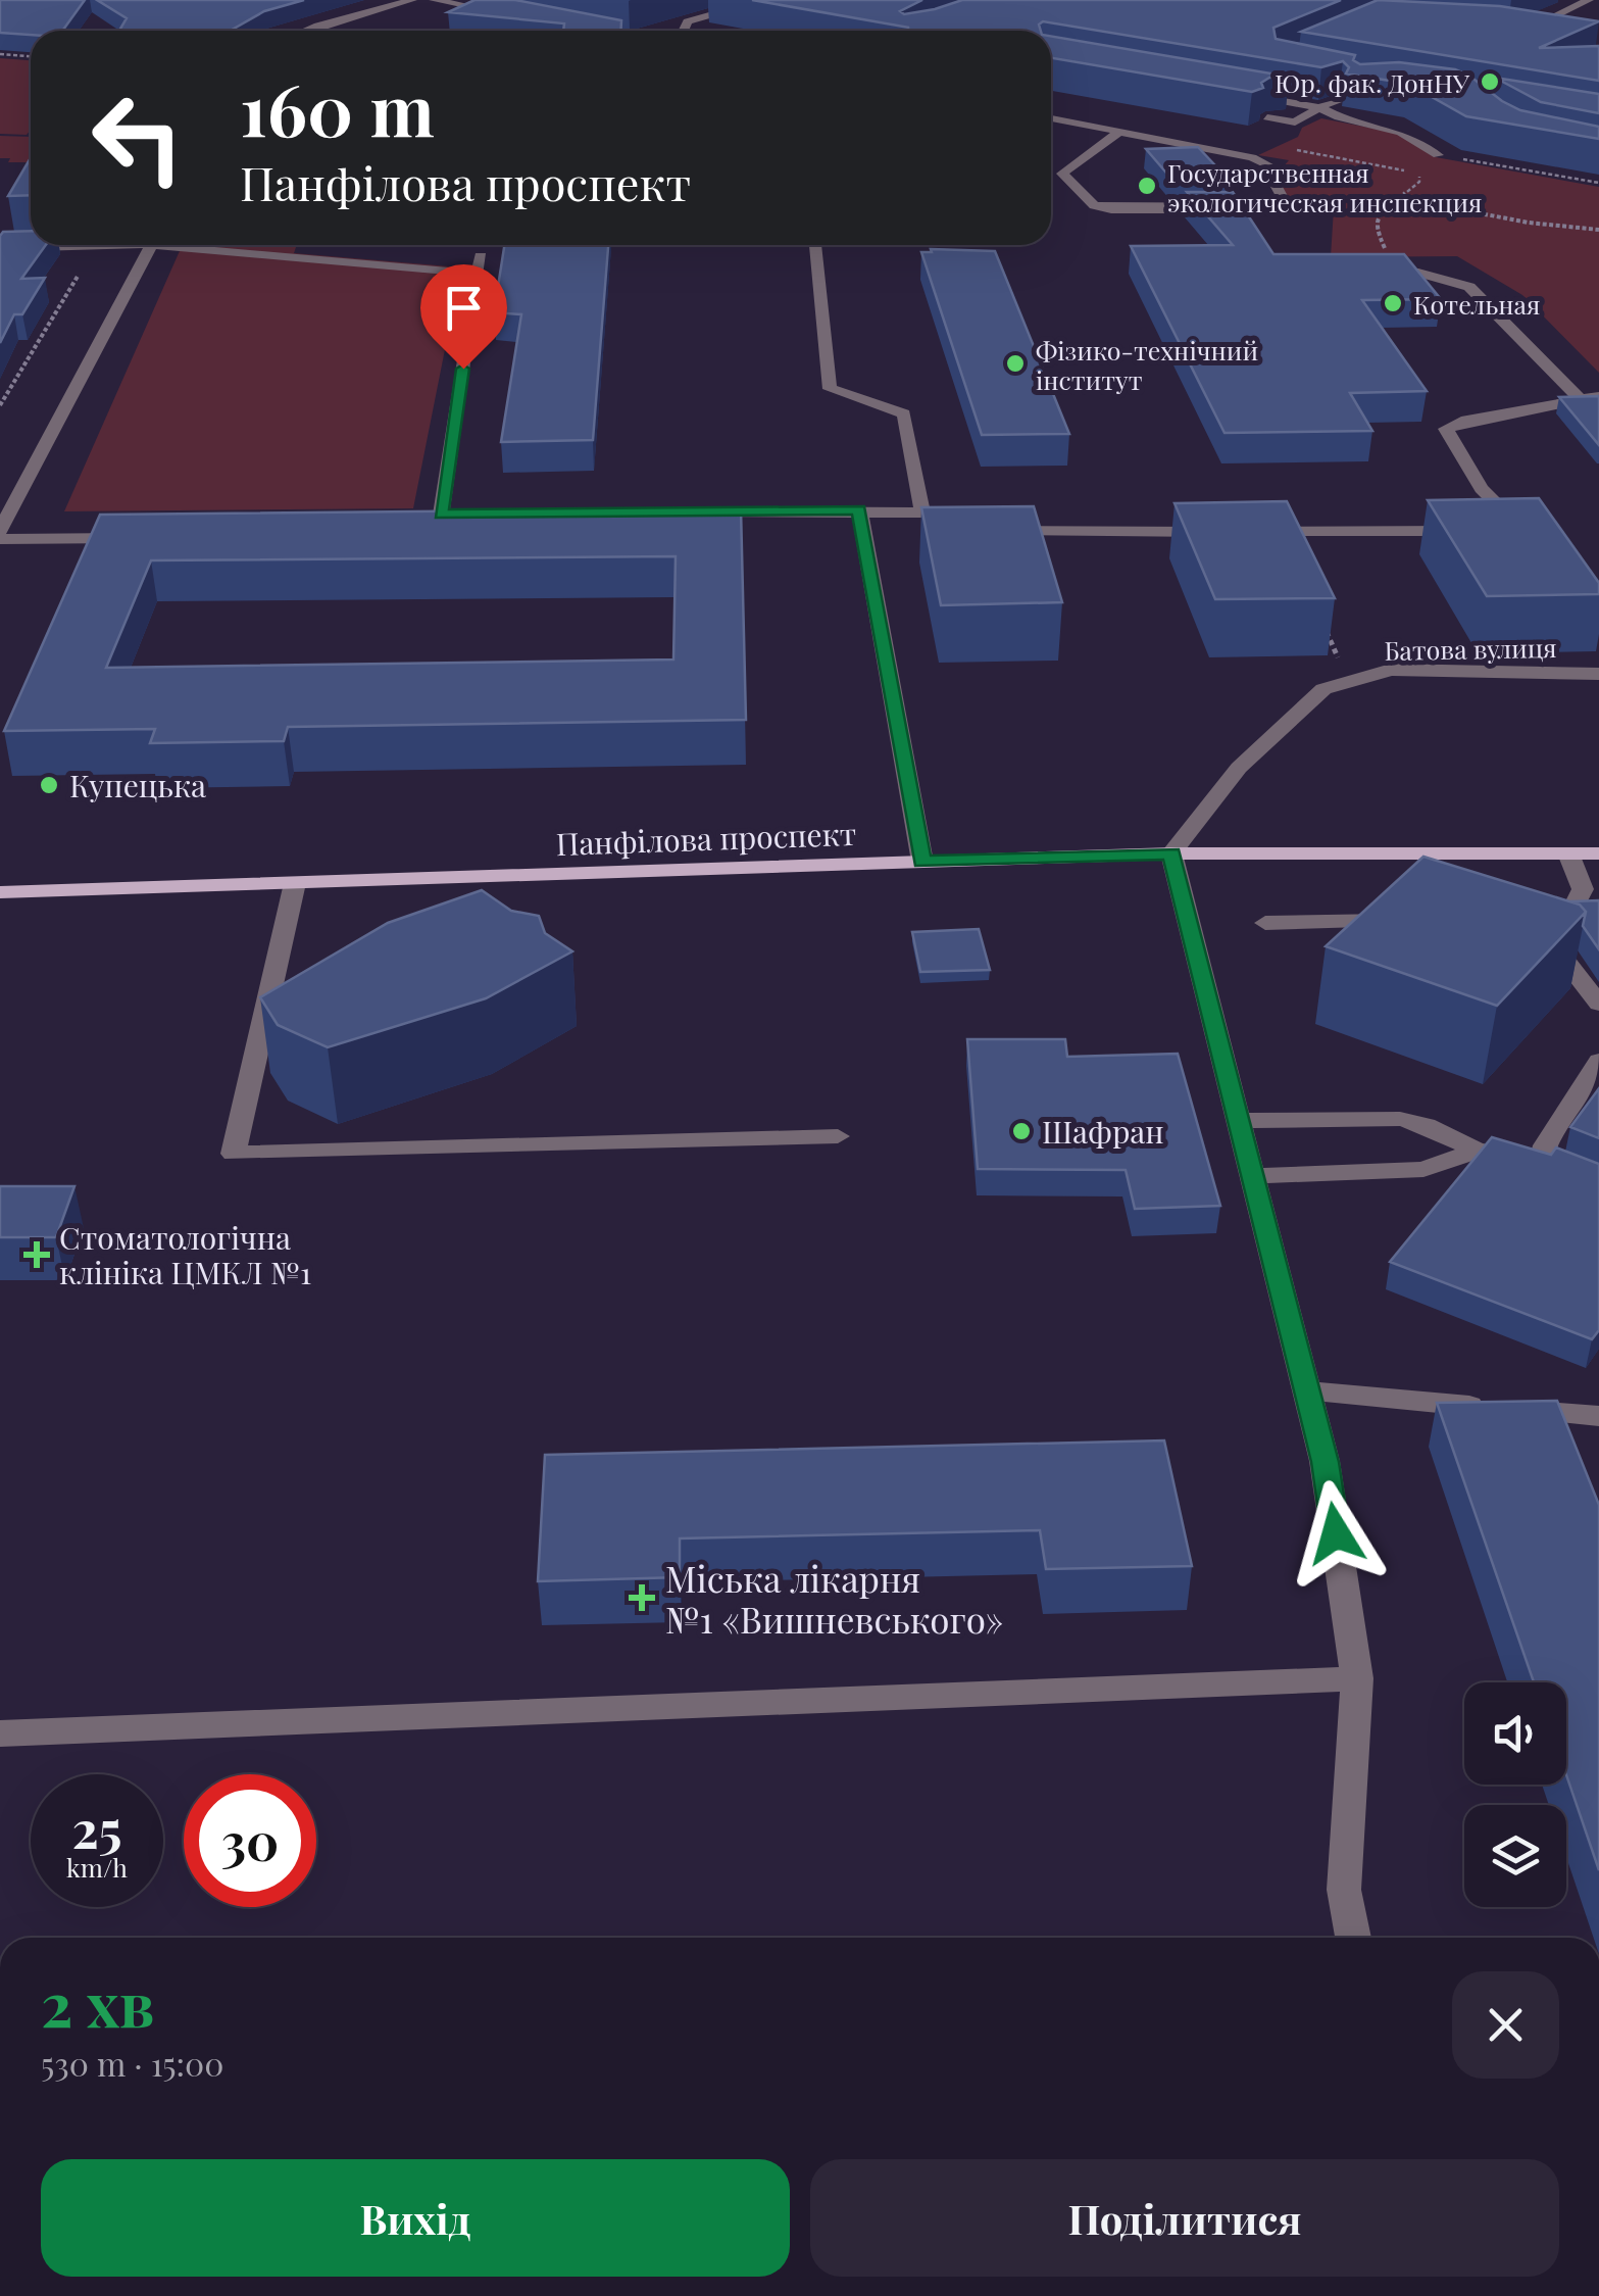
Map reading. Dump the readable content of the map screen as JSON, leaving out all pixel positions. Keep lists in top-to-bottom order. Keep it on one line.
{"streets":{"main road":["Панфілова проспект"],"street":["Батова вулиця"]},"crossings":[["Батова вулиця","Панфілова проспект"]],"places":{"other":["Юр. фак. ДонНУ","Государственная экологическая инспекция","Котельная","Фізико-технічний інститут","Купецька","Шафран"],"health":["Стоматологічна клініка ЦМКЛ №1","Міська лікарня №1 «Вишневського»"]},"page":{"turn":["160 m","Панфілова проспект"],"speed":"25 km/h","limit":"30","heading":["2 хв","530 m · 15:00"],"buttons":["Вихід","Поділитися"]}}
